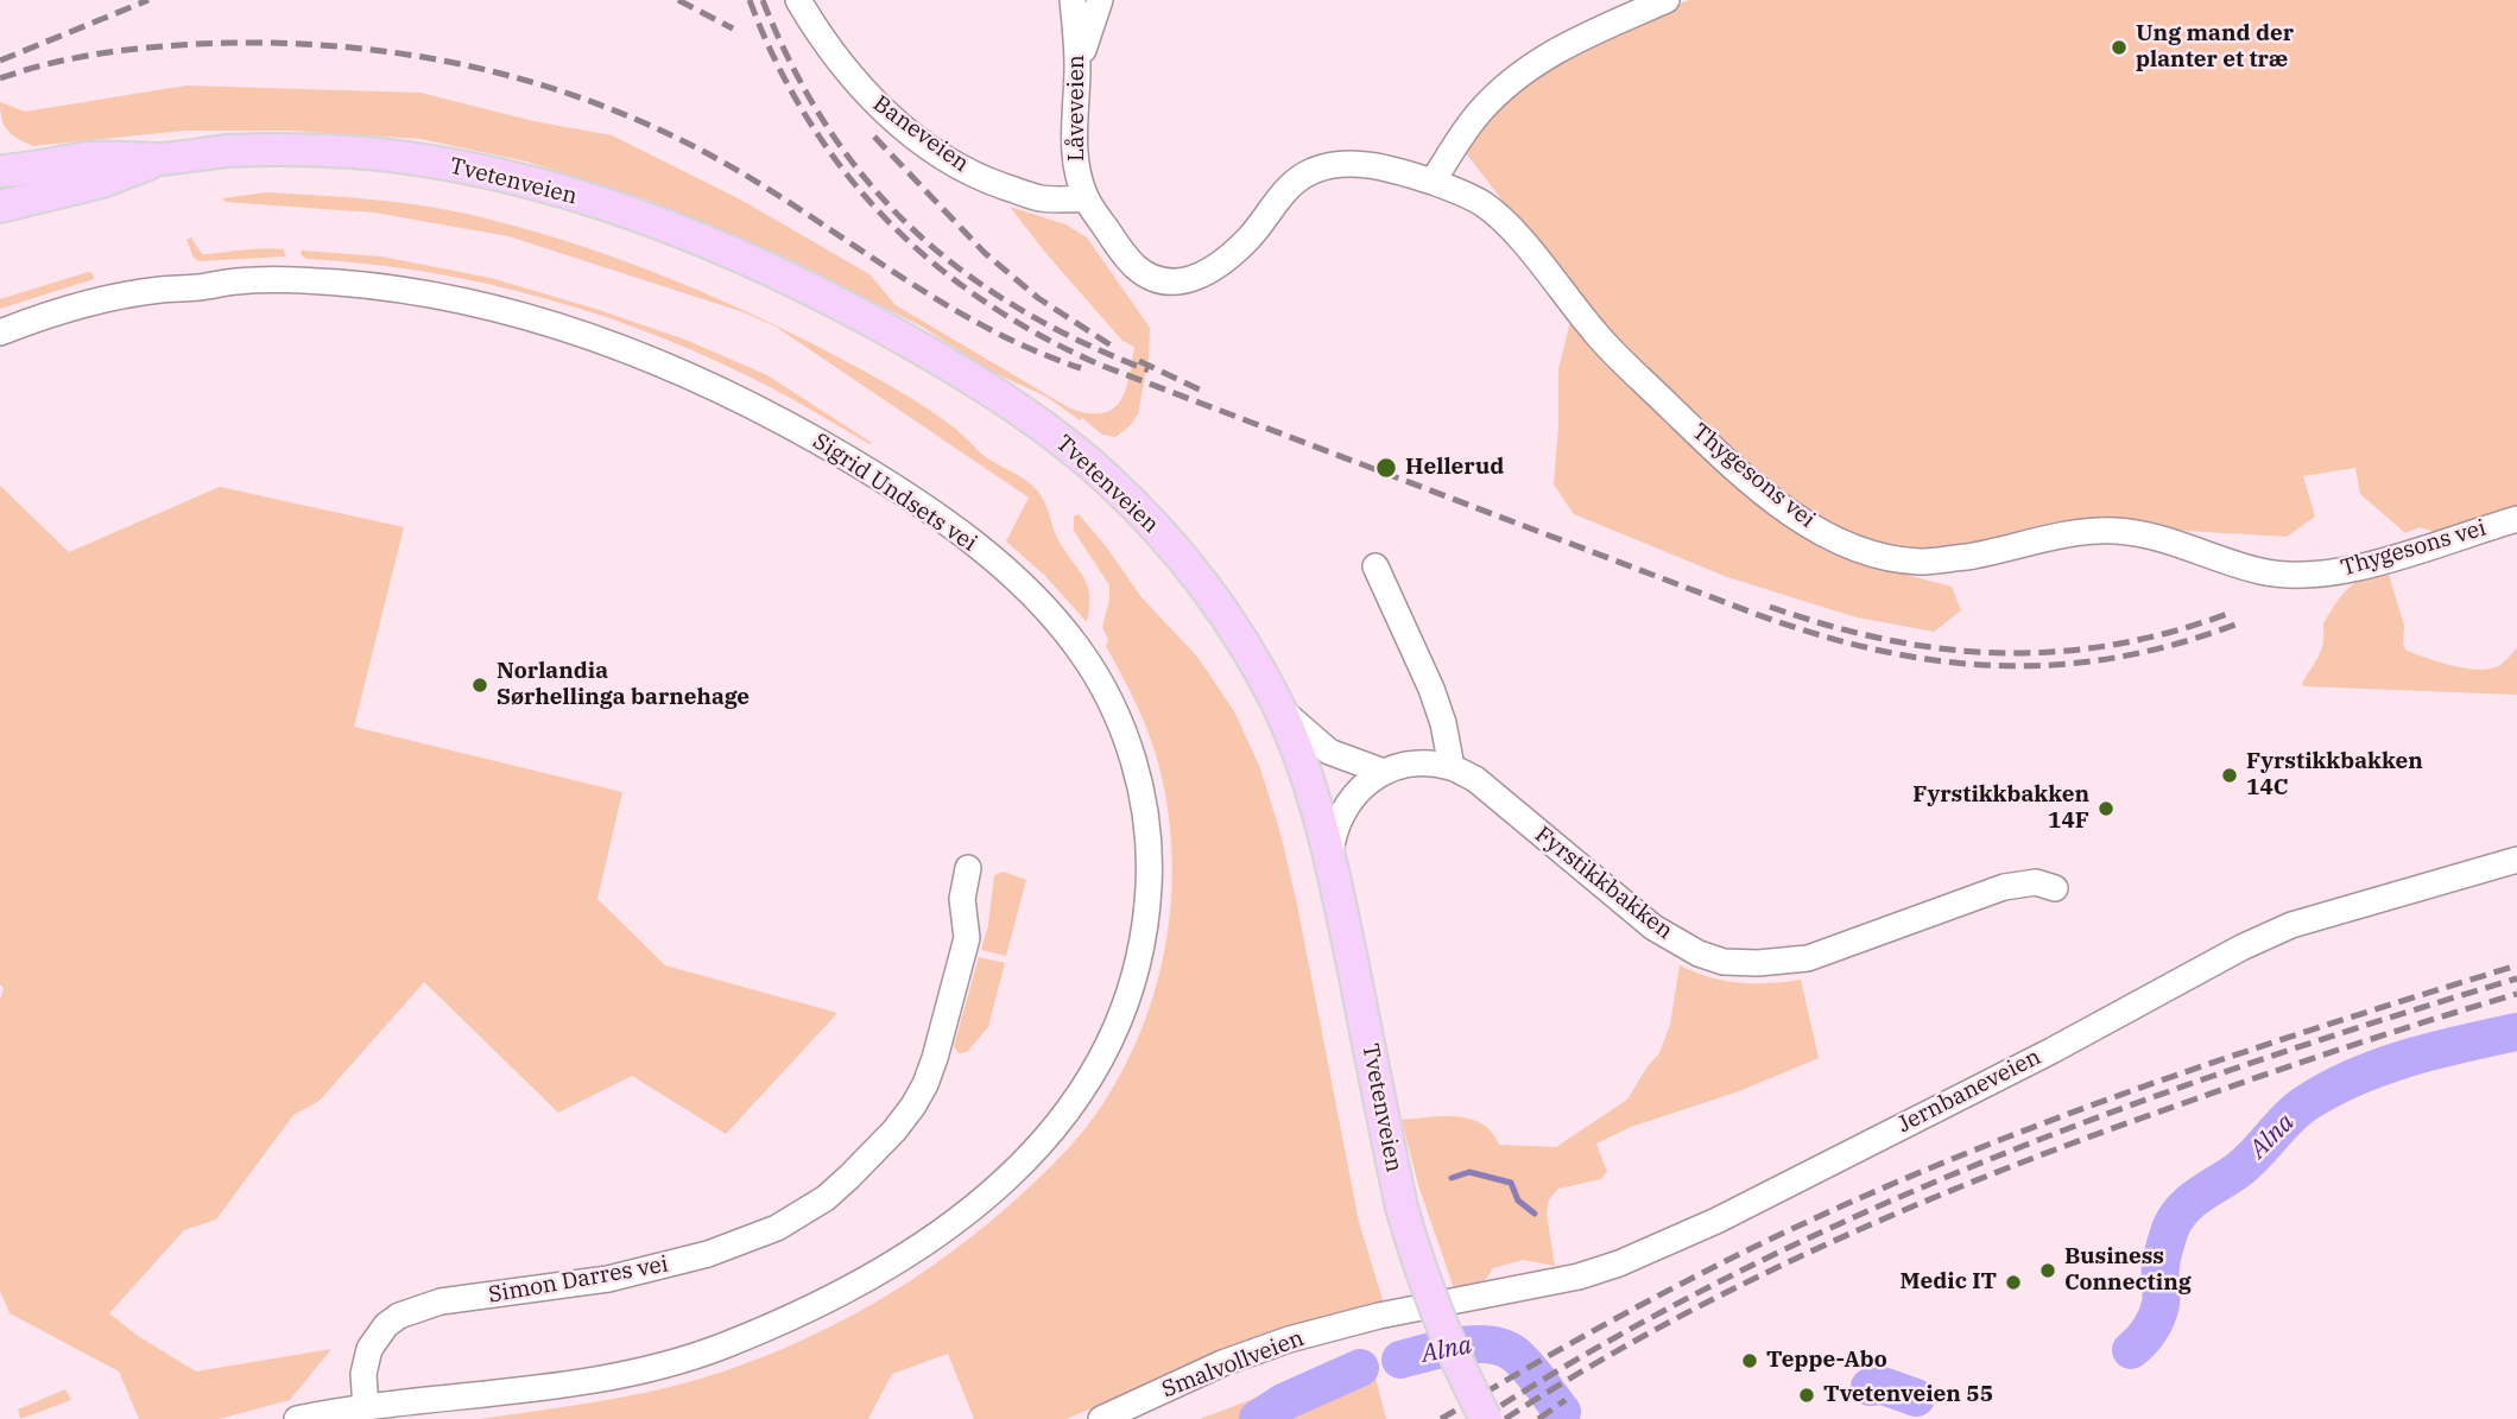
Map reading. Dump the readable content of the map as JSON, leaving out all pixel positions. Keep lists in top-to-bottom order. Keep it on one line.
{"streets":{"main road":["Tvetenveien"],"street":["Låveveien","Baneveien","Thygesons vei","Sigrid Undsets vei","Fyrstikkbakken","Jernbaneveien","Simon Darres vei","Smalvollveien"]},"crossings":[["Låveveien","Baneveien"],["Låveveien","Thygesons vei"],["Tvetenveien","Fyrstikkbakken"],["Sigrid Undsets vei","Simon Darres vei"],["Jernbaneveien","Smalvollveien"]],"water":["Alna"],"places":["Ung mand der planter et træ","Hellerud","Norlandia Sørhellinga barnehage","Fyrstikkbakken 14C","Fyrstikkbakken 14F","Business Connecting","Medic IT","Teppe-Abo","Tvetenveien 55"]}
